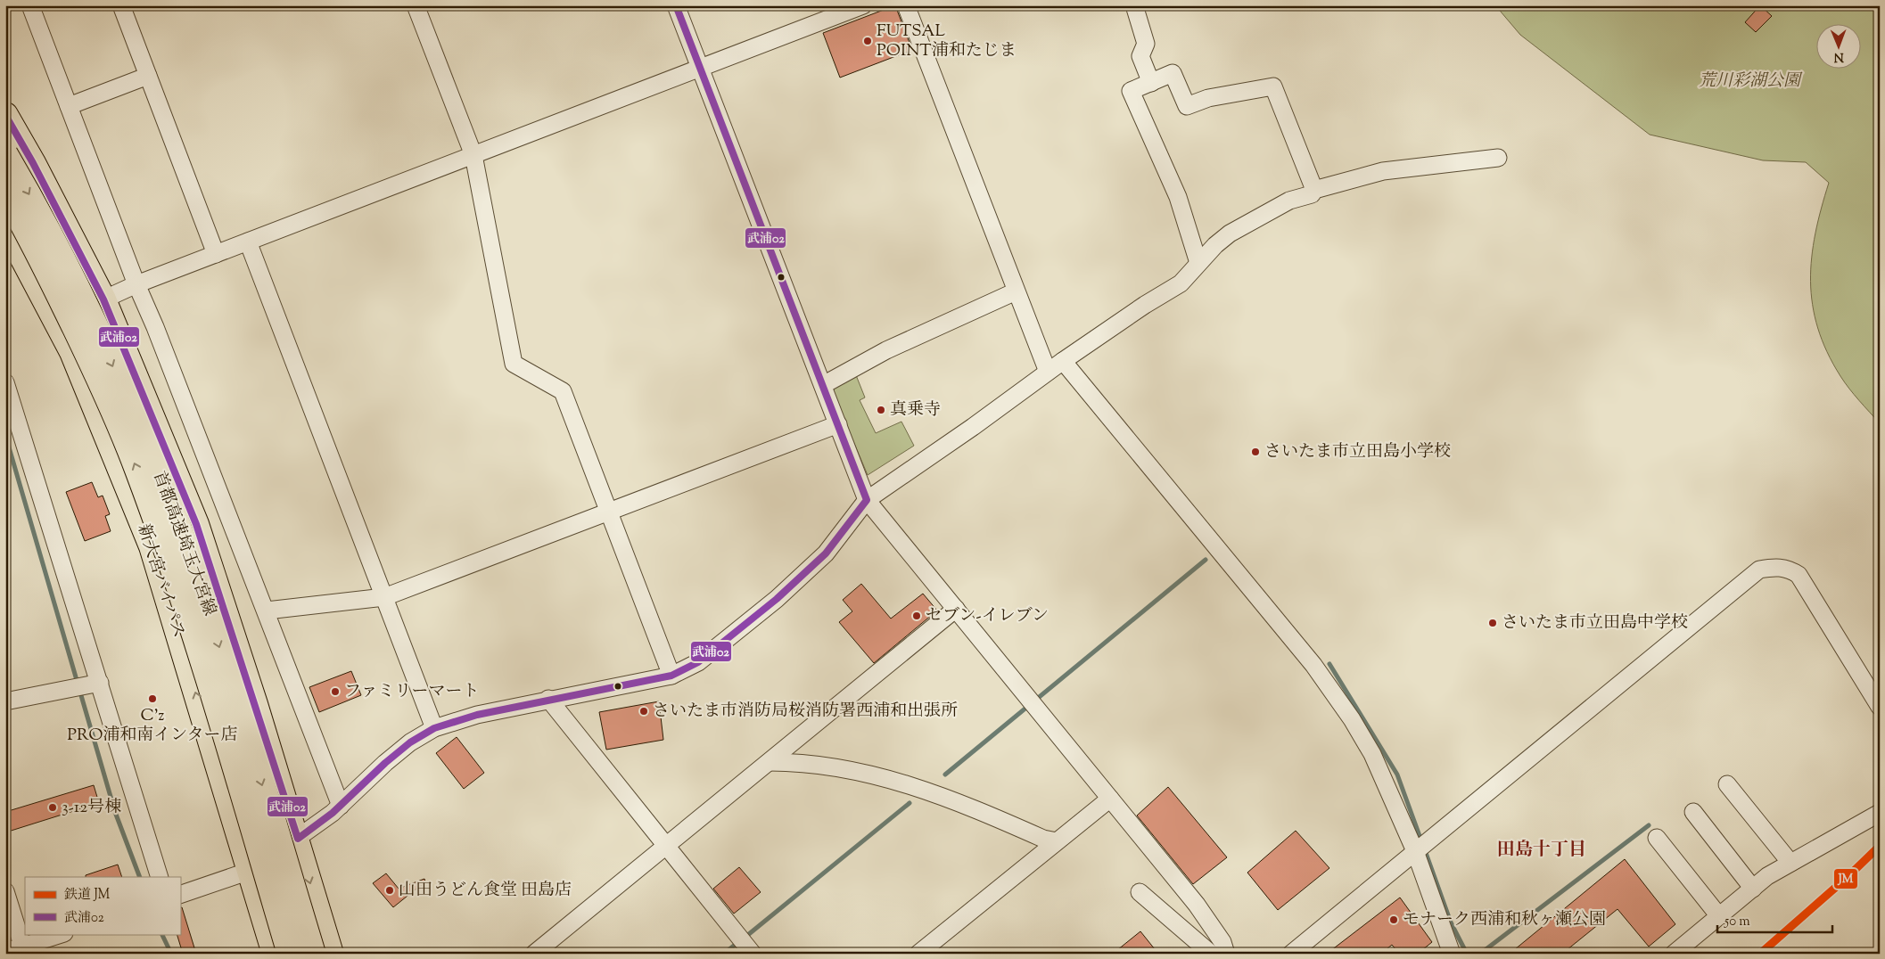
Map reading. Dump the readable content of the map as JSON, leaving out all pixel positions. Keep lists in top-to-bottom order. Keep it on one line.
{"streets":{"highway":["首都高速埼玉大宮線","新大宮バイパス"]},"districts":["田島十丁目"],"parks":["荒川彩湖公園"],"places":["FUTSAL POINT浦和たじま","真乗寺","さいたま市立田島小学校","セブン-イレブン","さいたま市立田島中学校","ファミリーマート","C'z PRO浦和南インター店","さいたま市消防局桜消防署西浦和出張所","3-12号棟","山田うどん食堂 田島店","モナーク西浦和秋ヶ瀬公園"],"lines":["transit line 武浦02","rail line JM"],"legend":["鉄道 JM","武浦02"],"scale_bar":"50 m","north":"bottom"}
